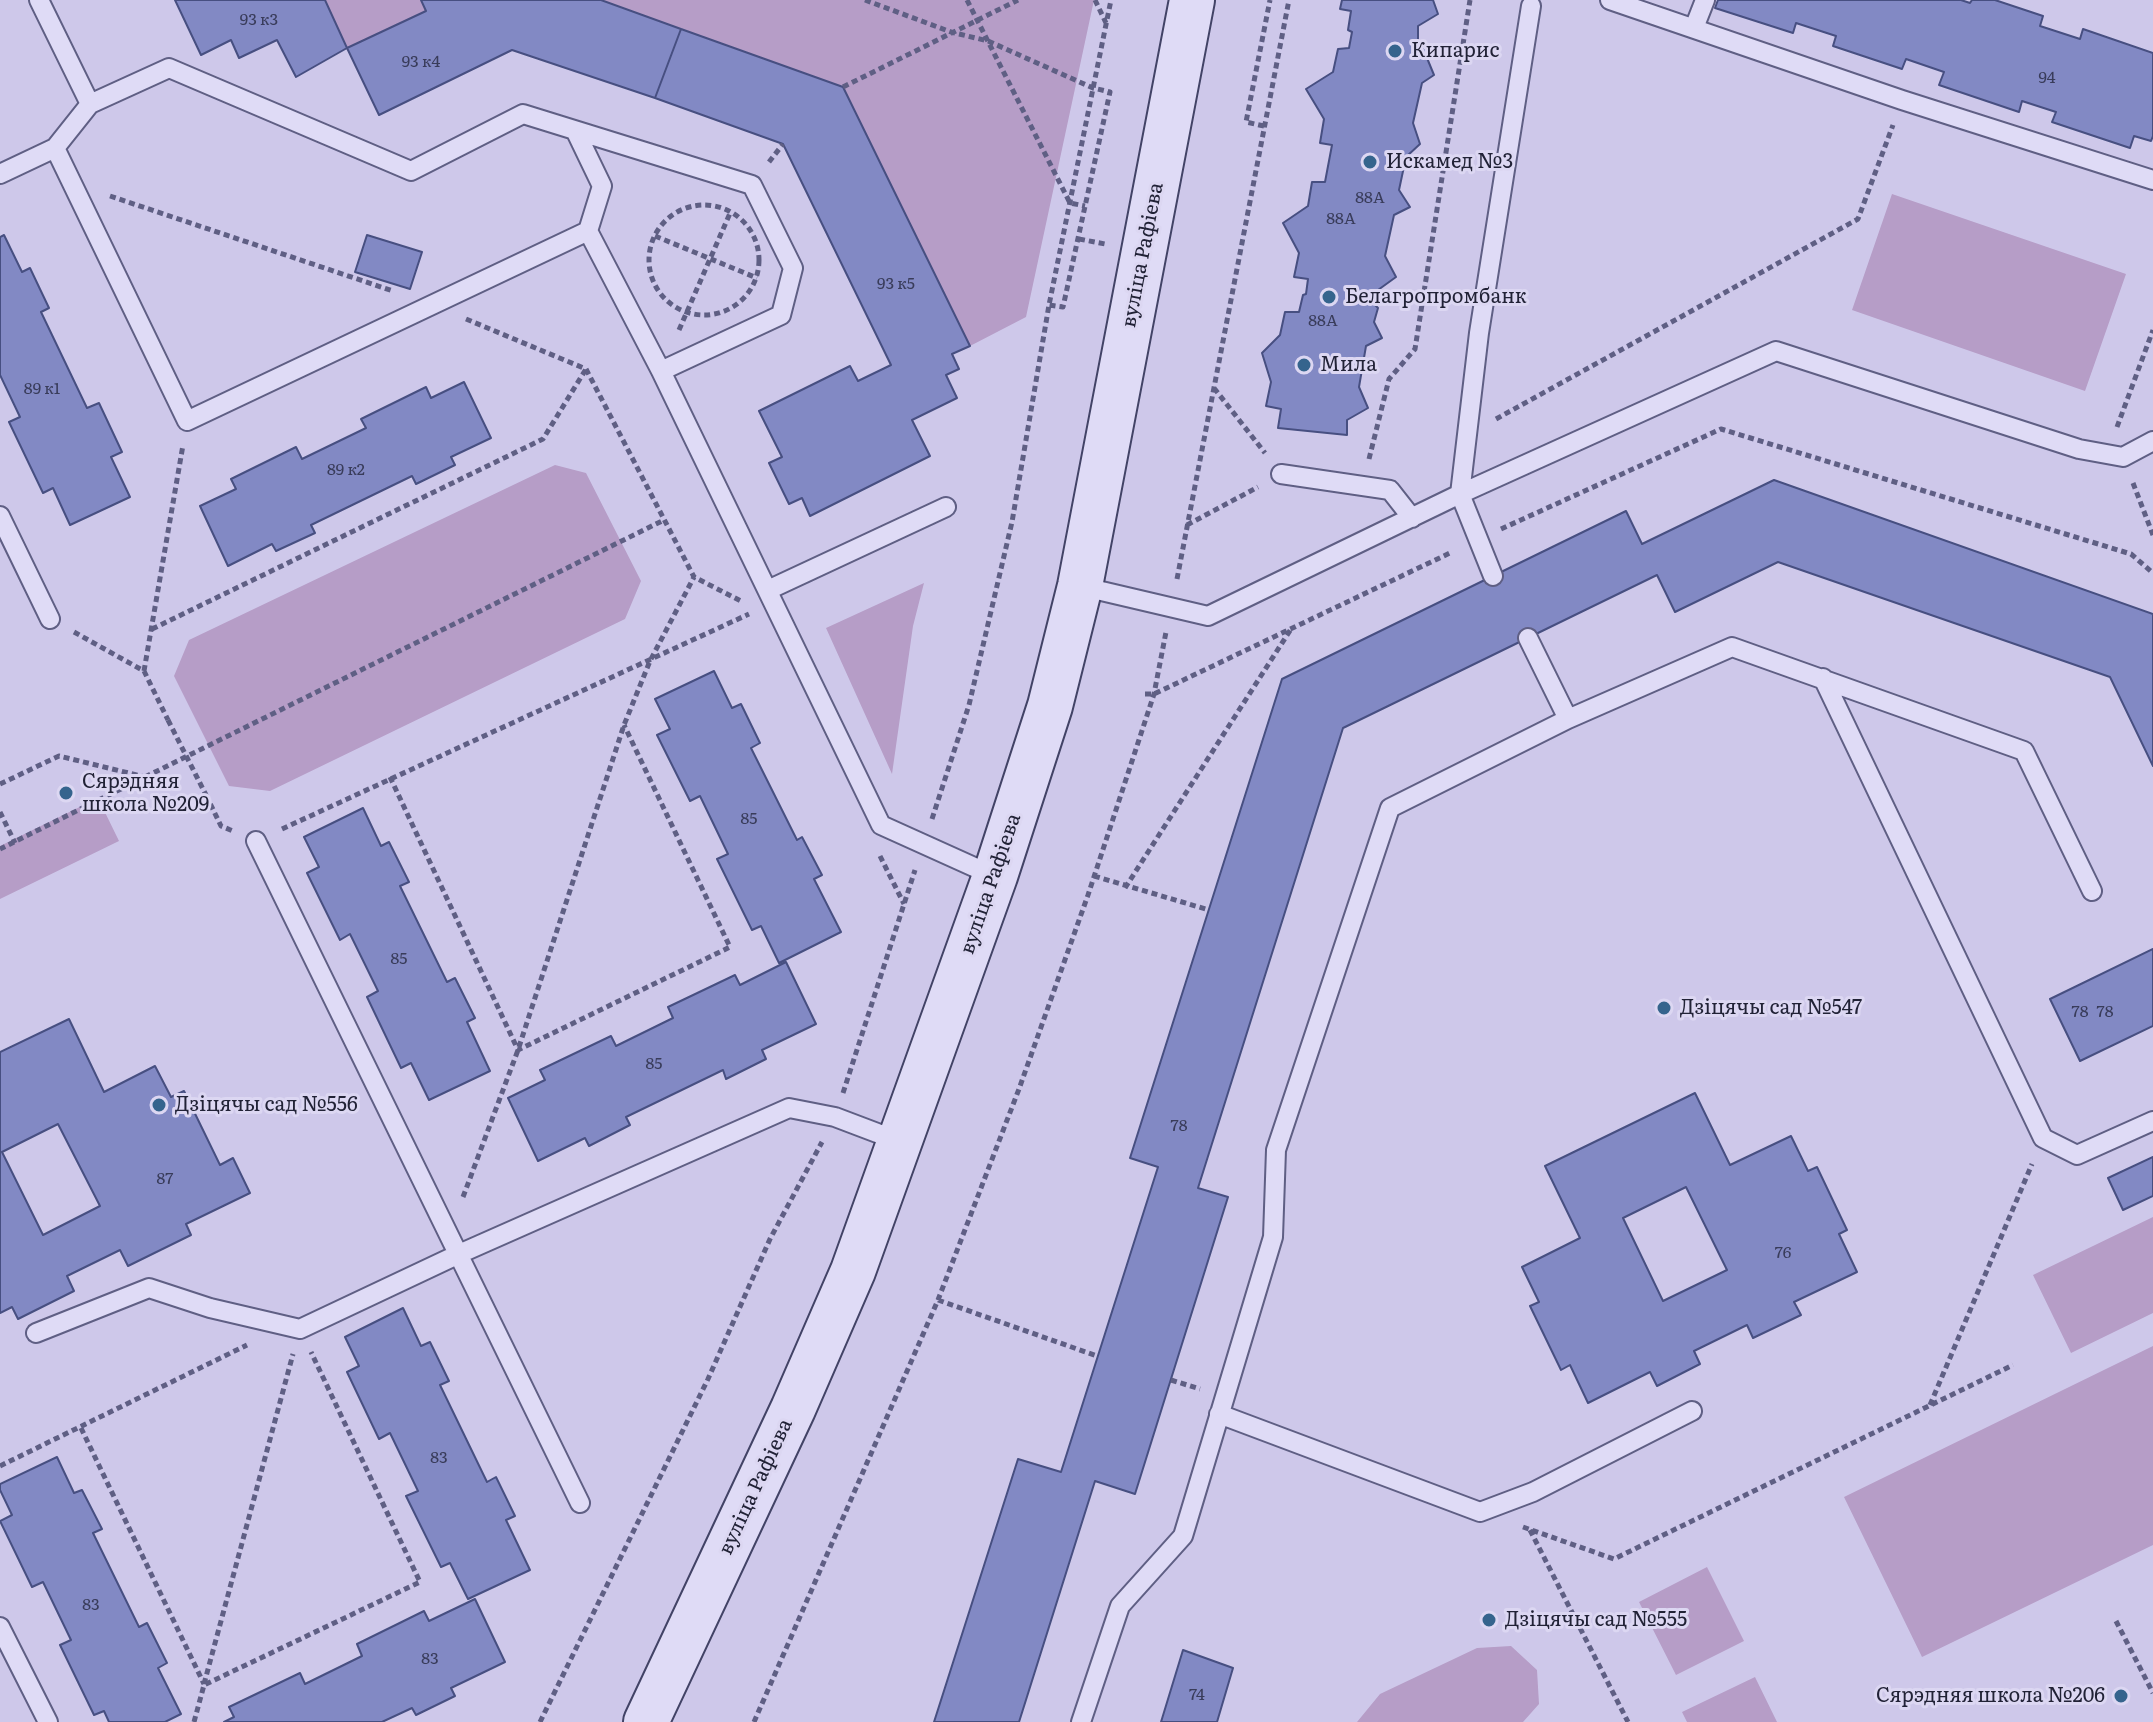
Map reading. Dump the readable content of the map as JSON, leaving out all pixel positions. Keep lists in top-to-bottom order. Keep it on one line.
{"streets":{"main road":["вуліца Рафіева"]},"places":["Кипарис","Искамед №3","Белагропромбанк","Мила","Сярэдняя школа №209","Дзіцячы сад №547","Дзіцячы сад №556","Дзіцячы сад №555","Сярэдняя школа №206"],"house_numbers":["93 к3","93 к4","94","88А","88А","93 к5","88А","89 к1","89 к2","85","85","78","78","85","78","87","76","83","83","83","74"]}
